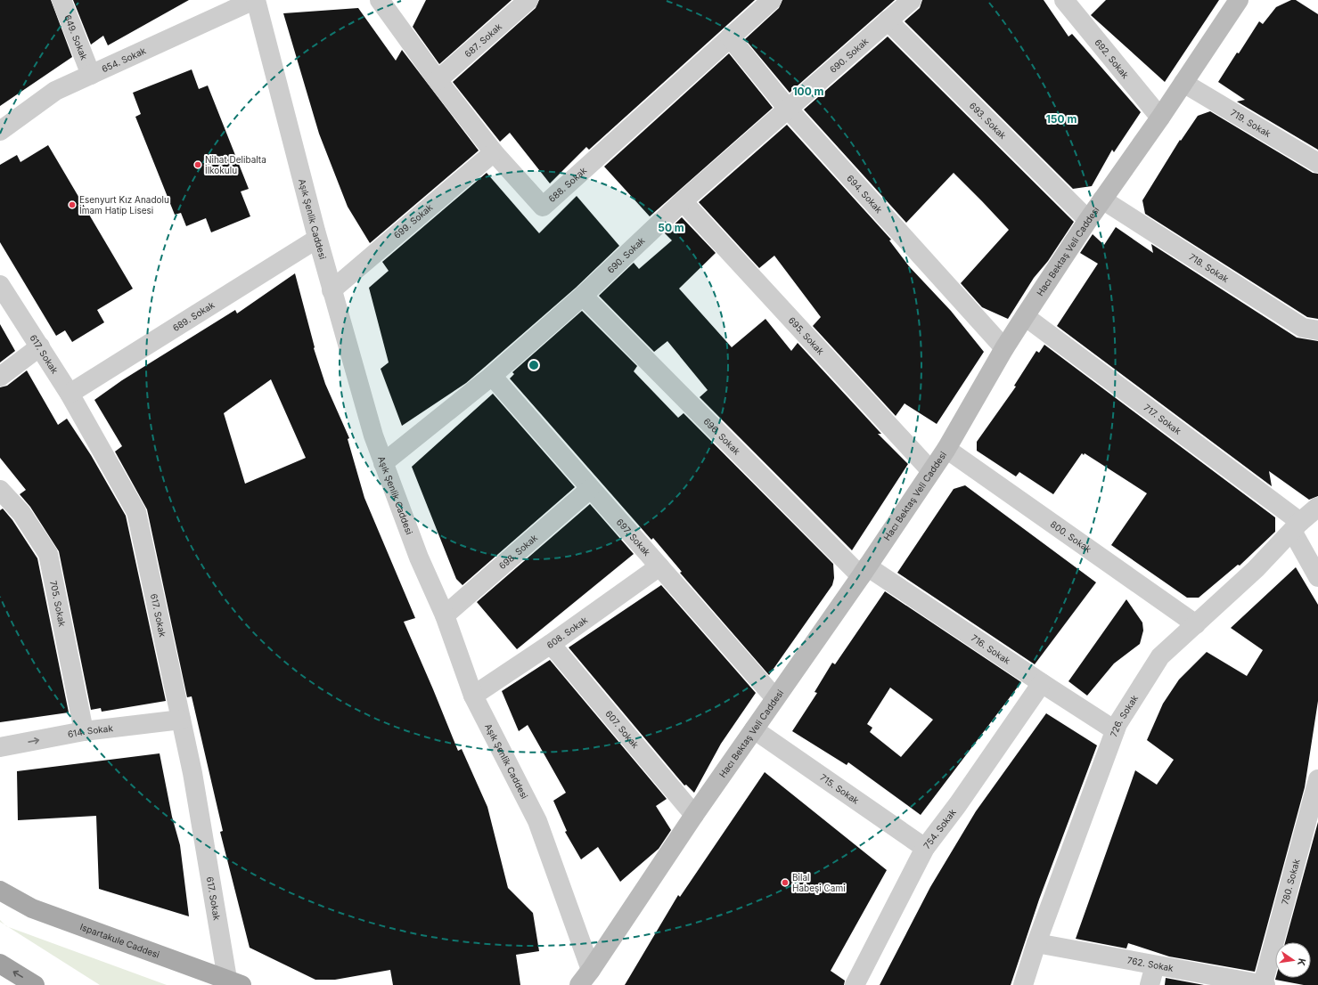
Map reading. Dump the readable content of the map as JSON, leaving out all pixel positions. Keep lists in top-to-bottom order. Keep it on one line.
{"streets":{"main road":["Hacı Bektaş Veli Caddesi","Ispartakule Caddesi"],"street":["649. Sokak","687. Sokak","690. Sokak","692. Sokak","654. Sokak","693. Sokak","719. Sokak","688. Sokak","694. Sokak","Aşık Şenlik Caddesi","699. Sokak","718. Sokak","689. Sokak","695. Sokak","617. Sokak","717. Sokak","696. Sokak","800. Sokak","697. Sokak","698. Sokak","705. Sokak","608. Sokak","716. Sokak","726. Sokak","607. Sokak","614. Sokak","715. Sokak","754. Sokak","780. Sokak","762. Sokak"]},"crossings":[["649. Sokak","654. Sokak"],["687. Sokak","688. Sokak"],["690. Sokak","693. Sokak"],["690. Sokak","694. Sokak"],["690. Sokak","Aşık Şenlik Caddesi"],["690. Sokak","695. Sokak"],["690. Sokak","696. Sokak"],["690. Sokak","697. Sokak"],["692. Sokak","Hacı Bektaş Veli Caddesi"],["654. Sokak","Aşık Şenlik Caddesi"],["693. Sokak","Hacı Bektaş Veli Caddesi"],["719. Sokak","Hacı Bektaş Veli Caddesi"],["688. Sokak","694. Sokak"],["688. Sokak","699. Sokak"],["694. Sokak","Hacı Bektaş Veli Caddesi"],["Aşık Şenlik Caddesi","699. Sokak"],["Aşık Şenlik Caddesi","Hacı Bektaş Veli Caddesi"],["Aşık Şenlik Caddesi","689. Sokak"],["Aşık Şenlik Caddesi","698. Sokak"],["Aşık Şenlik Caddesi","608. Sokak"],["Hacı Bektaş Veli Caddesi","718. Sokak"],["Hacı Bektaş Veli Caddesi","695. Sokak"],["Hacı Bektaş Veli Caddesi","717. Sokak"],["Hacı Bektaş Veli Caddesi","696. Sokak"],["Hacı Bektaş Veli Caddesi","800. Sokak"],["Hacı Bektaş Veli Caddesi","697. Sokak"],["Hacı Bektaş Veli Caddesi","716. Sokak"],["Hacı Bektaş Veli Caddesi","607. Sokak"],["Hacı Bektaş Veli Caddesi","715. Sokak"],["689. Sokak","617. Sokak"],["617. Sokak","614. Sokak"],["617. Sokak","Ispartakule Caddesi"],["717. Sokak","726. Sokak"],["696. Sokak","716. Sokak"],["800. Sokak","726. Sokak"],["697. Sokak","698. Sokak"],["697. Sokak","608. Sokak"],["705. Sokak","614. Sokak"],["608. Sokak","607. Sokak"],["716. Sokak","726. Sokak"],["716. Sokak","754. Sokak"],["726. Sokak","762. Sokak"],["715. Sokak","754. Sokak"],["780. Sokak","762. Sokak"]],"one_way":["614. Sokak"],"places":["Nihat Delibalta İlkokulu","Esenyurt Kız Anadolu İmam Hatip Lisesi","Bilal Habeşi Cami"],"north":"right","rings":["100 m","150 m","50 m"]}
